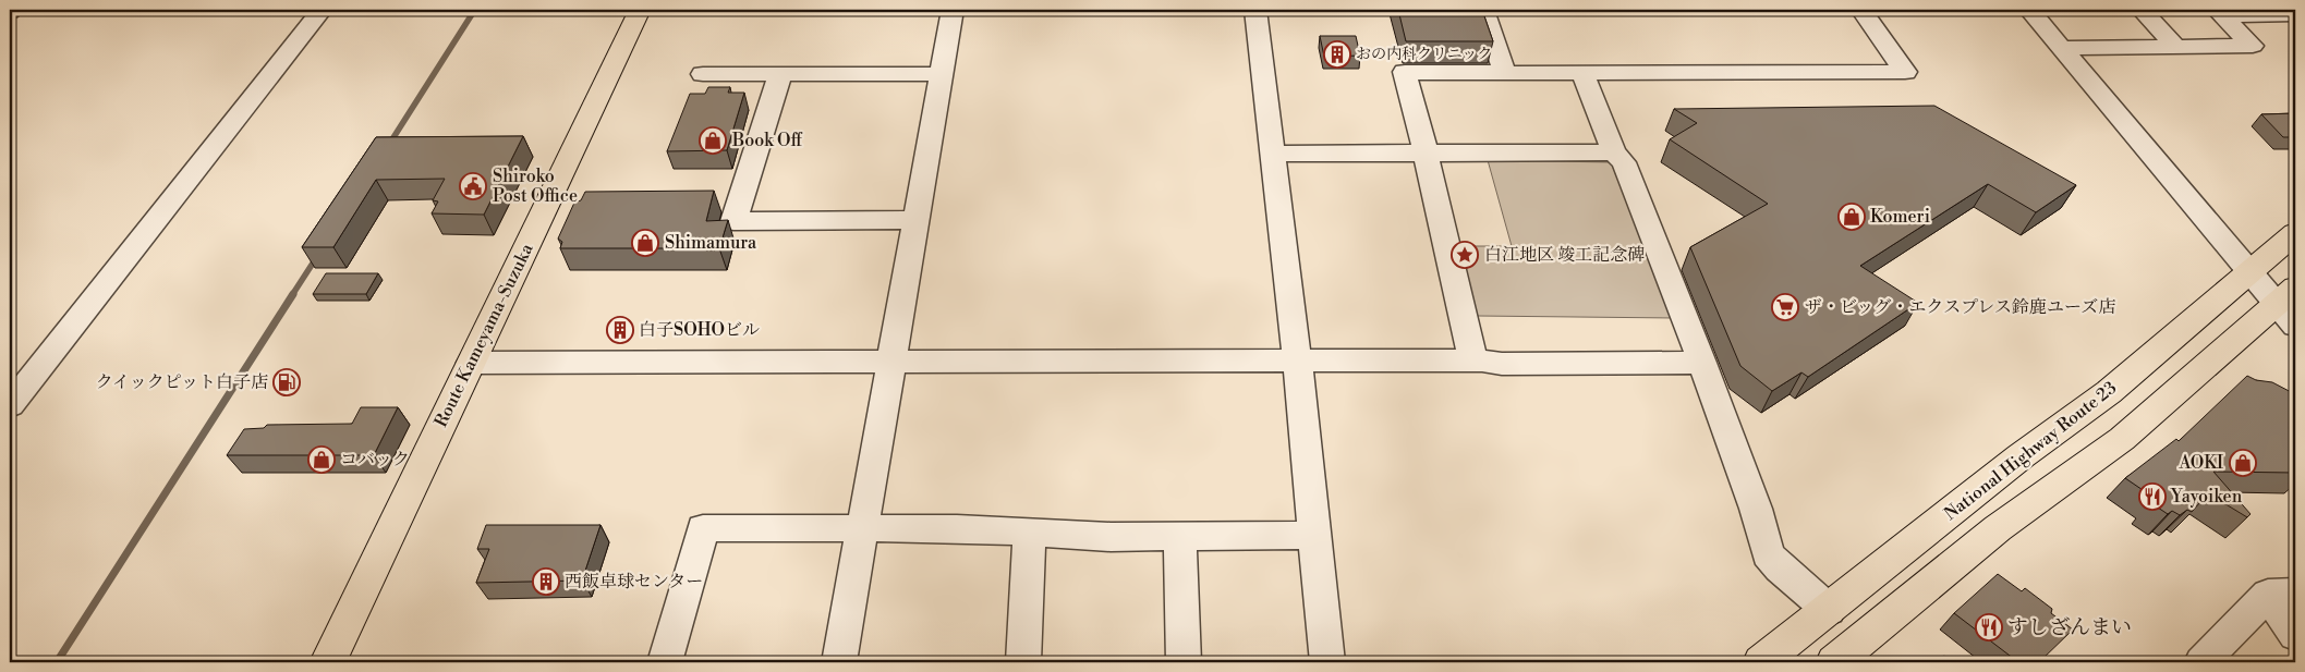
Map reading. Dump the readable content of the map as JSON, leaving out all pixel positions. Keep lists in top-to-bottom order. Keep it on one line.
{"streets":{"main road":["Route Kameyama-Suzuka","National Highway Route 23"]},"places":{"building":["おの内科クリニック","白子SOHOビル","西飯卓球センター"],"shop":["Book Off","Komeri","Shimamura","コバック","AOKI"],"public building":["Shiroko Post Office"],"place":["白江地区 竣工記念碑"],"supermarket":["ザ・ビッグ・エクスプレス鈴鹿ユーズ店"],"fuel station":["クイックピット白子店"],"restaurant":["Yayoiken","すしざんまい"]}}
